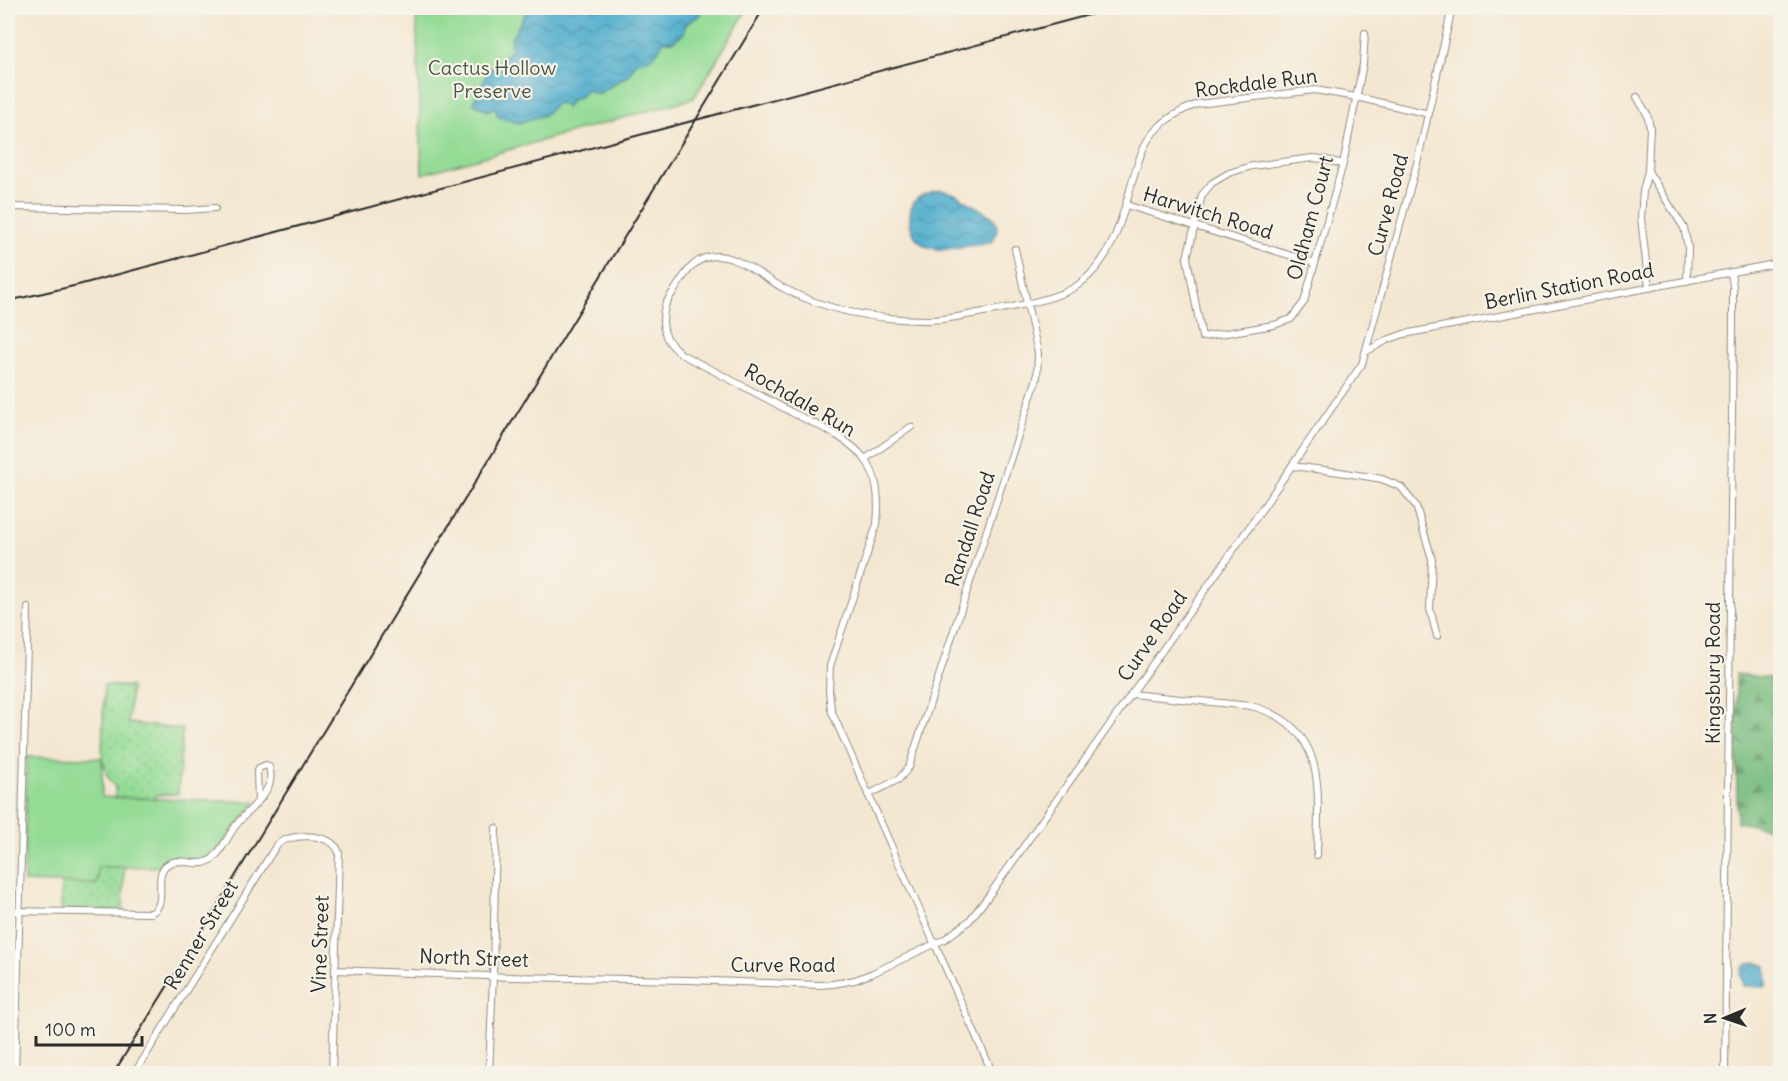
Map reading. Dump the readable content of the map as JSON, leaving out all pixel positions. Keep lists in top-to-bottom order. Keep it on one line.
{"streets":{"street":["Rockdale Run","Curve Road","Harwitch Road","Oldham Court","Berlin Station Road","Rochdale Run","Randall Road","Kingsbury Road","Renner Street","Vine Street","North Street"]},"crossings":[["Rockdale Run","Curve Road"],["Rockdale Run","Harwitch Road"],["Rockdale Run","Oldham Court"],["Rockdale Run","Rochdale Run"],["Rockdale Run","Randall Road"],["Curve Road","Berlin Station Road"],["Curve Road","Rochdale Run"],["Curve Road","North Street"],["Harwitch Road","Oldham Court"],["Berlin Station Road","Kingsbury Road"],["Rochdale Run","Randall Road"],["Renner Street","Vine Street"],["Vine Street","North Street"]],"parks":["Cactus Hollow Preserve"],"scale_bar":"100 m","north":"left"}
